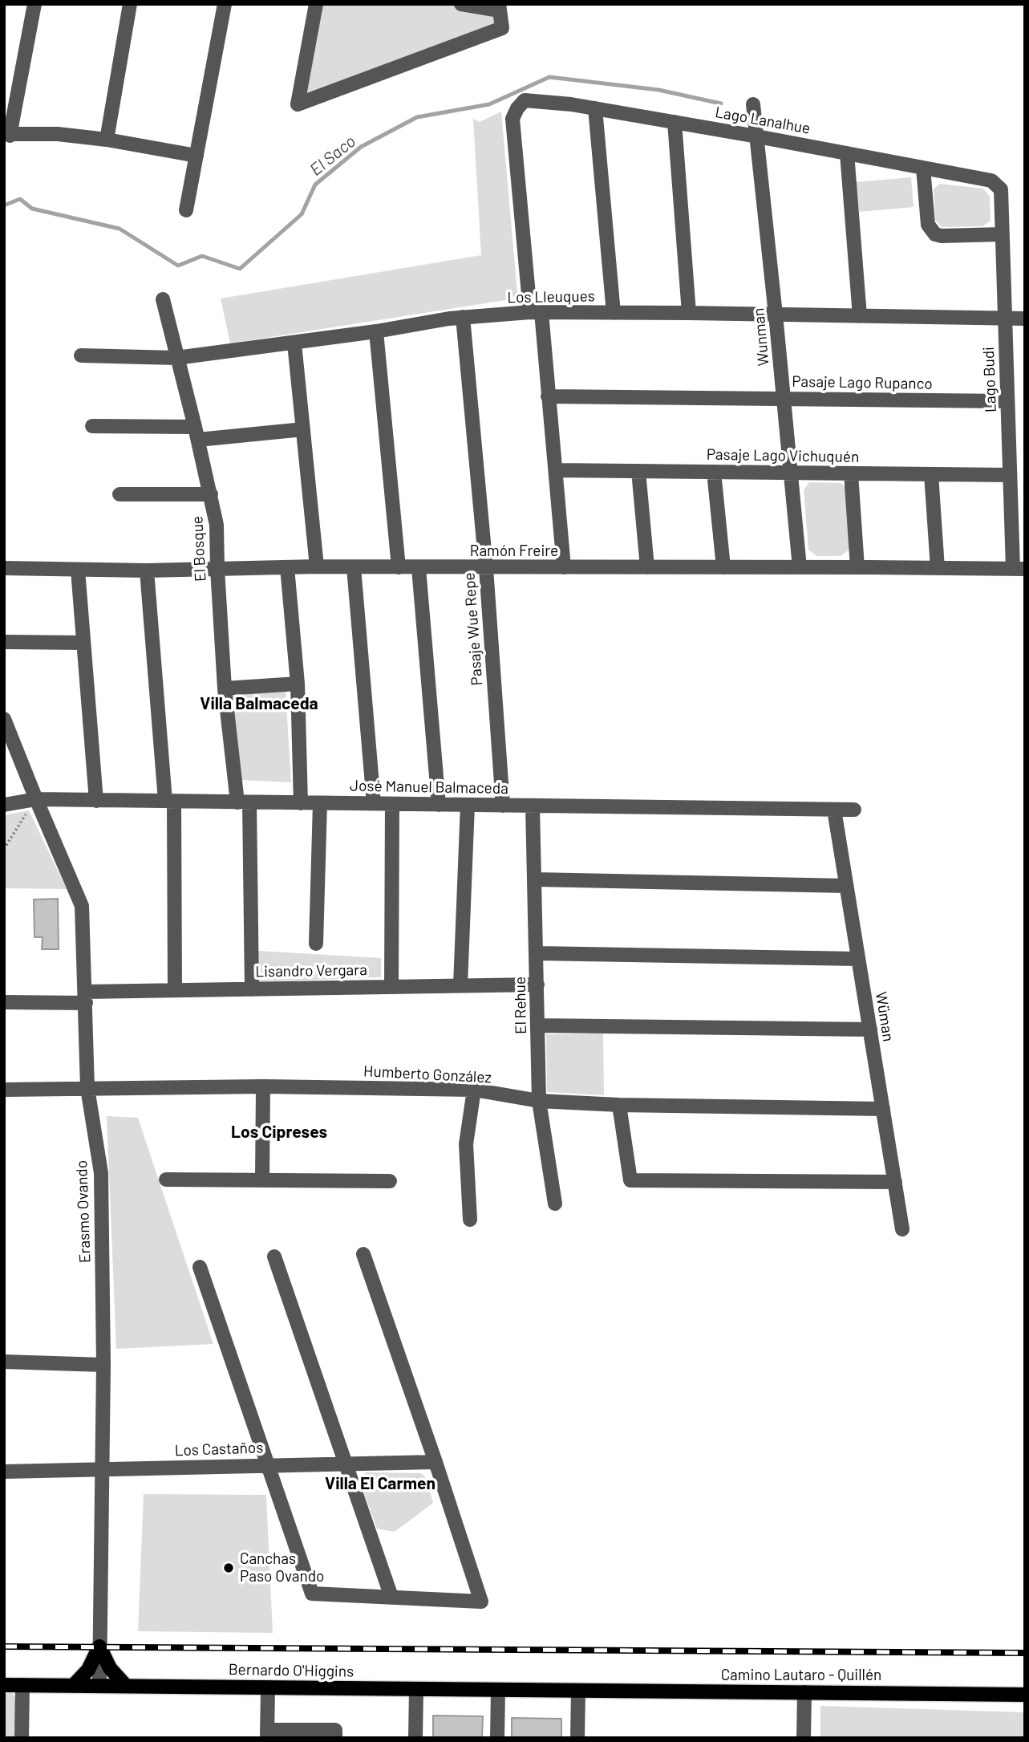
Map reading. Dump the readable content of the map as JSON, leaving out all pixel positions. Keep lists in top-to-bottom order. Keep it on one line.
{"streets":{"main road":["Bernardo O'Higgins","Camino Lautaro - Quillén"],"street":["Lago Lanalhue","Los Lleuques","Wunman","Lago Budi","Pasaje Lago Rupanco","Pasaje Lago Vichuquén","El Bosque","Ramón Freire","Pasaje Wue Repe","José Manuel Balmaceda","Lisandro Vergara","El Rehue","Wüman","Humberto González","Erasmo Ovando","Los Castaños"]},"crossings":[["Lago Lanalhue","Los Lleuques"],["Lago Lanalhue","Wunman"],["Lago Lanalhue","Lago Budi"],["Los Lleuques","Wunman"],["Los Lleuques","Lago Budi"],["Los Lleuques","El Bosque"],["Los Lleuques","Pasaje Wue Repe"],["Wunman","Pasaje Lago Rupanco"],["Wunman","Pasaje Lago Vichuquén"],["Wunman","Ramón Freire"],["Lago Budi","Pasaje Lago Rupanco"],["Lago Budi","Pasaje Lago Vichuquén"],["Lago Budi","Ramón Freire"],["El Bosque","Ramón Freire"],["El Bosque","José Manuel Balmaceda"],["El Bosque","Lisandro Vergara"],["Ramón Freire","Pasaje Wue Repe"],["Pasaje Wue Repe","José Manuel Balmaceda"],["José Manuel Balmaceda","El Rehue"],["José Manuel Balmaceda","Wüman"],["José Manuel Balmaceda","Erasmo Ovando"],["Lisandro Vergara","El Rehue"],["Lisandro Vergara","Erasmo Ovando"],["El Rehue","Humberto González"],["Wüman","Humberto González"],["Humberto González","Erasmo Ovando"],["Erasmo Ovando","Los Castaños"],["Erasmo Ovando","Bernardo O'Higgins"],["Bernardo O'Higgins","Camino Lautaro - Quillén"]],"districts":["Villa Balmaceda","Los Cipreses","Villa El Carmen"],"water":["El Saco"],"places":["Canchas Paso Ovando"]}
